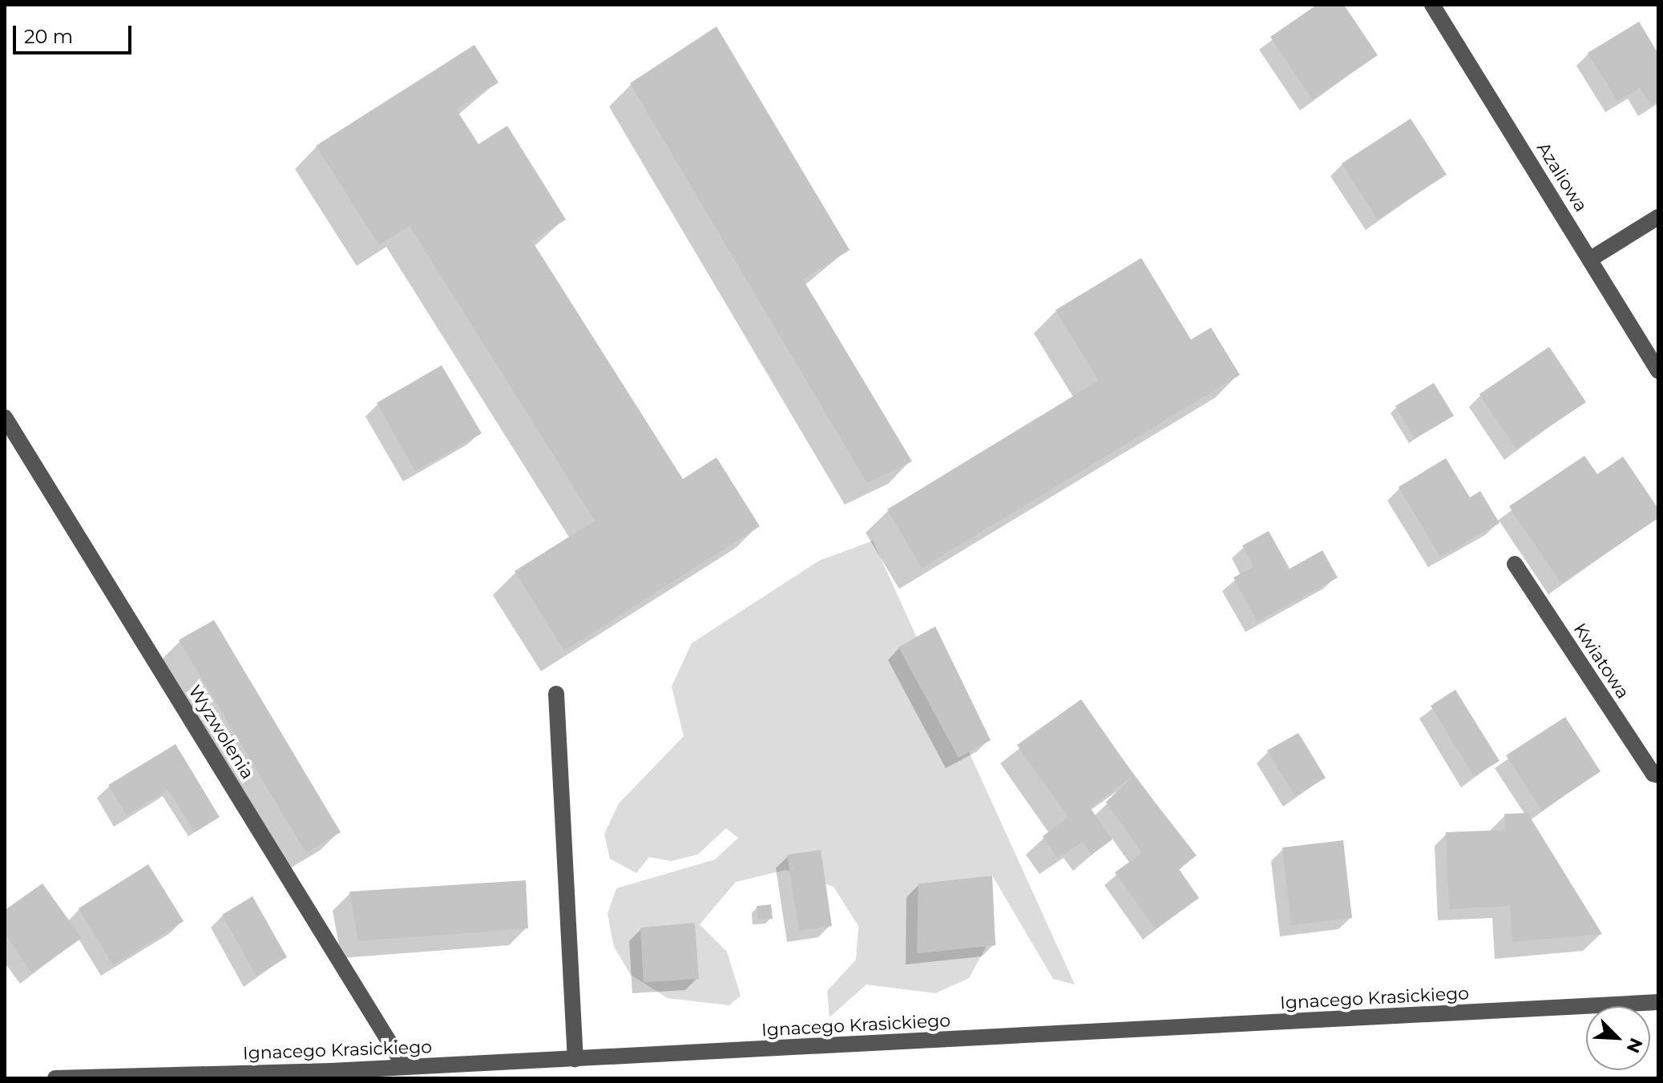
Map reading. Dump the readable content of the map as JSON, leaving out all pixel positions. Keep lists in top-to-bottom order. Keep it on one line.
{"streets":{"street":["Azaliowa","Kwiatowa","Wyzwolenia","Ignacego Krasickiego"]},"crossings":[["Wyzwolenia","Ignacego Krasickiego"]],"scale_bar":"20 m","north":"bottom right"}
